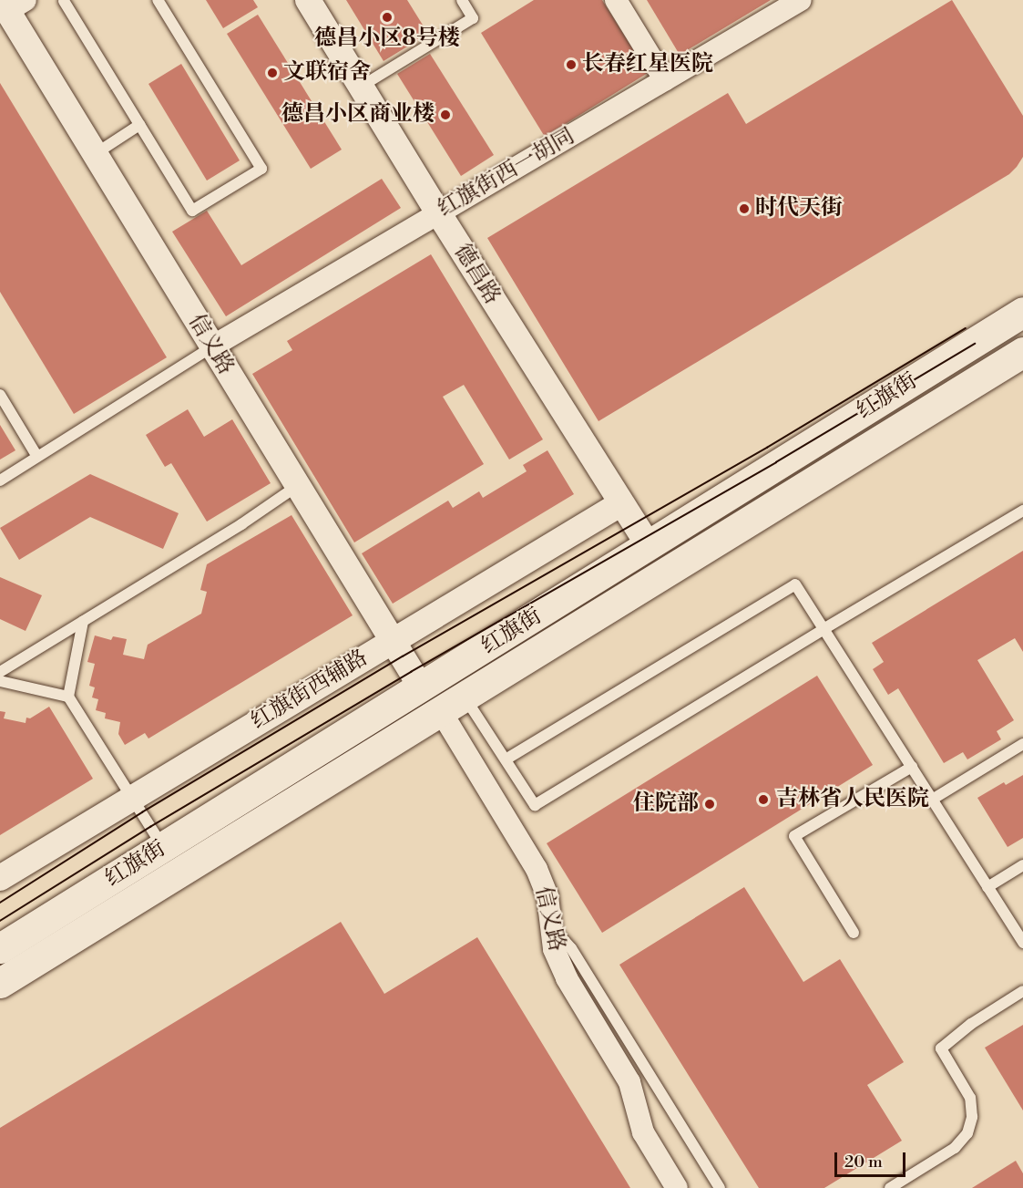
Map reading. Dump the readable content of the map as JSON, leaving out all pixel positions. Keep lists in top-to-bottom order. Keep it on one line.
{"streets":{"main road":["红旗街"],"street":["红旗街西一胡同","德昌路","信义路","红旗街西辅路"]},"crossings":[["红旗街西一胡同","德昌路"],["红旗街西一胡同","信义路"],["德昌路","红旗街"],["德昌路","红旗街西辅路"],["信义路","红旗街"],["信义路","红旗街西辅路"]],"places":["德昌小区8号楼","长春红星医院","文联宿舍","德昌小区商业楼","时代天街","吉林省人民医院","住院部"],"scale_bar":"20 m"}
